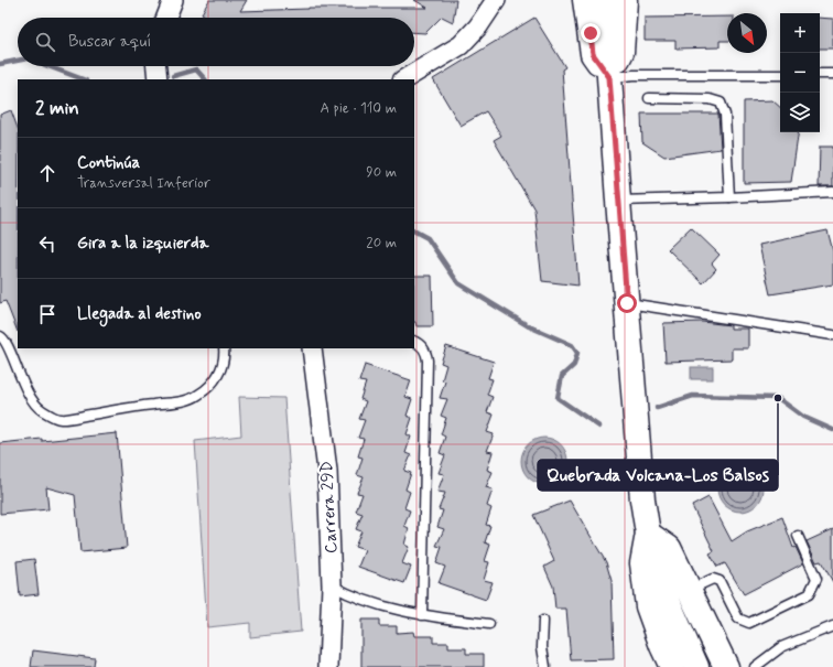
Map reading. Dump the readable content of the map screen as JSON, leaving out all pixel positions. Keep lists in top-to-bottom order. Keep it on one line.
{"streets":{"street":["Carrera 29D"]},"places":["Quebrada Volcana-Los Balsos"],"north":"bottom right","page":{"map_buttons":["+","−"],"search":"Buscar aquí","heading":["2 min","A pie · 110 m"],"list":[["Continúa","Transversal Inferior","90 m"],["Gira a la izquierda","20 m"],"Llegada al destino"]}}
